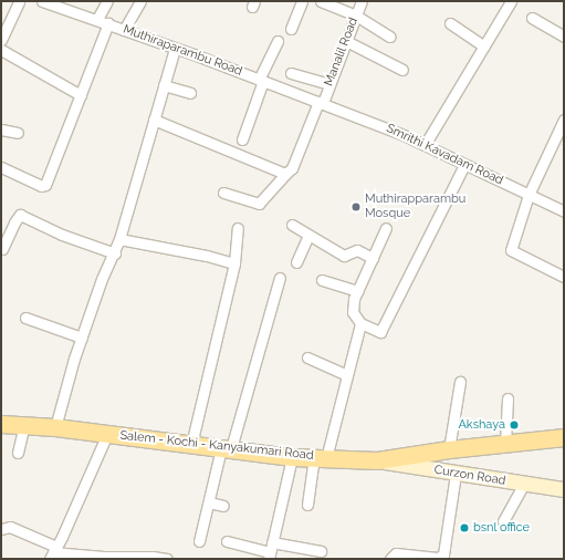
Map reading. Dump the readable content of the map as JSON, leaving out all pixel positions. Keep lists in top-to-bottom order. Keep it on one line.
{"streets":{"main road":["Salem - Kochi - Kanyakumari Road","Curzon Road"],"street":["Muthiraparambu Road","Manalil Road","Smrithi Kavadam Road"]},"crossings":[["Muthiraparambu Road","Manalil Road"],["Muthiraparambu Road","Smrithi Kavadam Road"],["Manalil Road","Smrithi Kavadam Road"],["Salem - Kochi - Kanyakumari Road","Curzon Road"]],"places":["Muthirapparambu Mosque","Akshaya","bsnl office"]}
